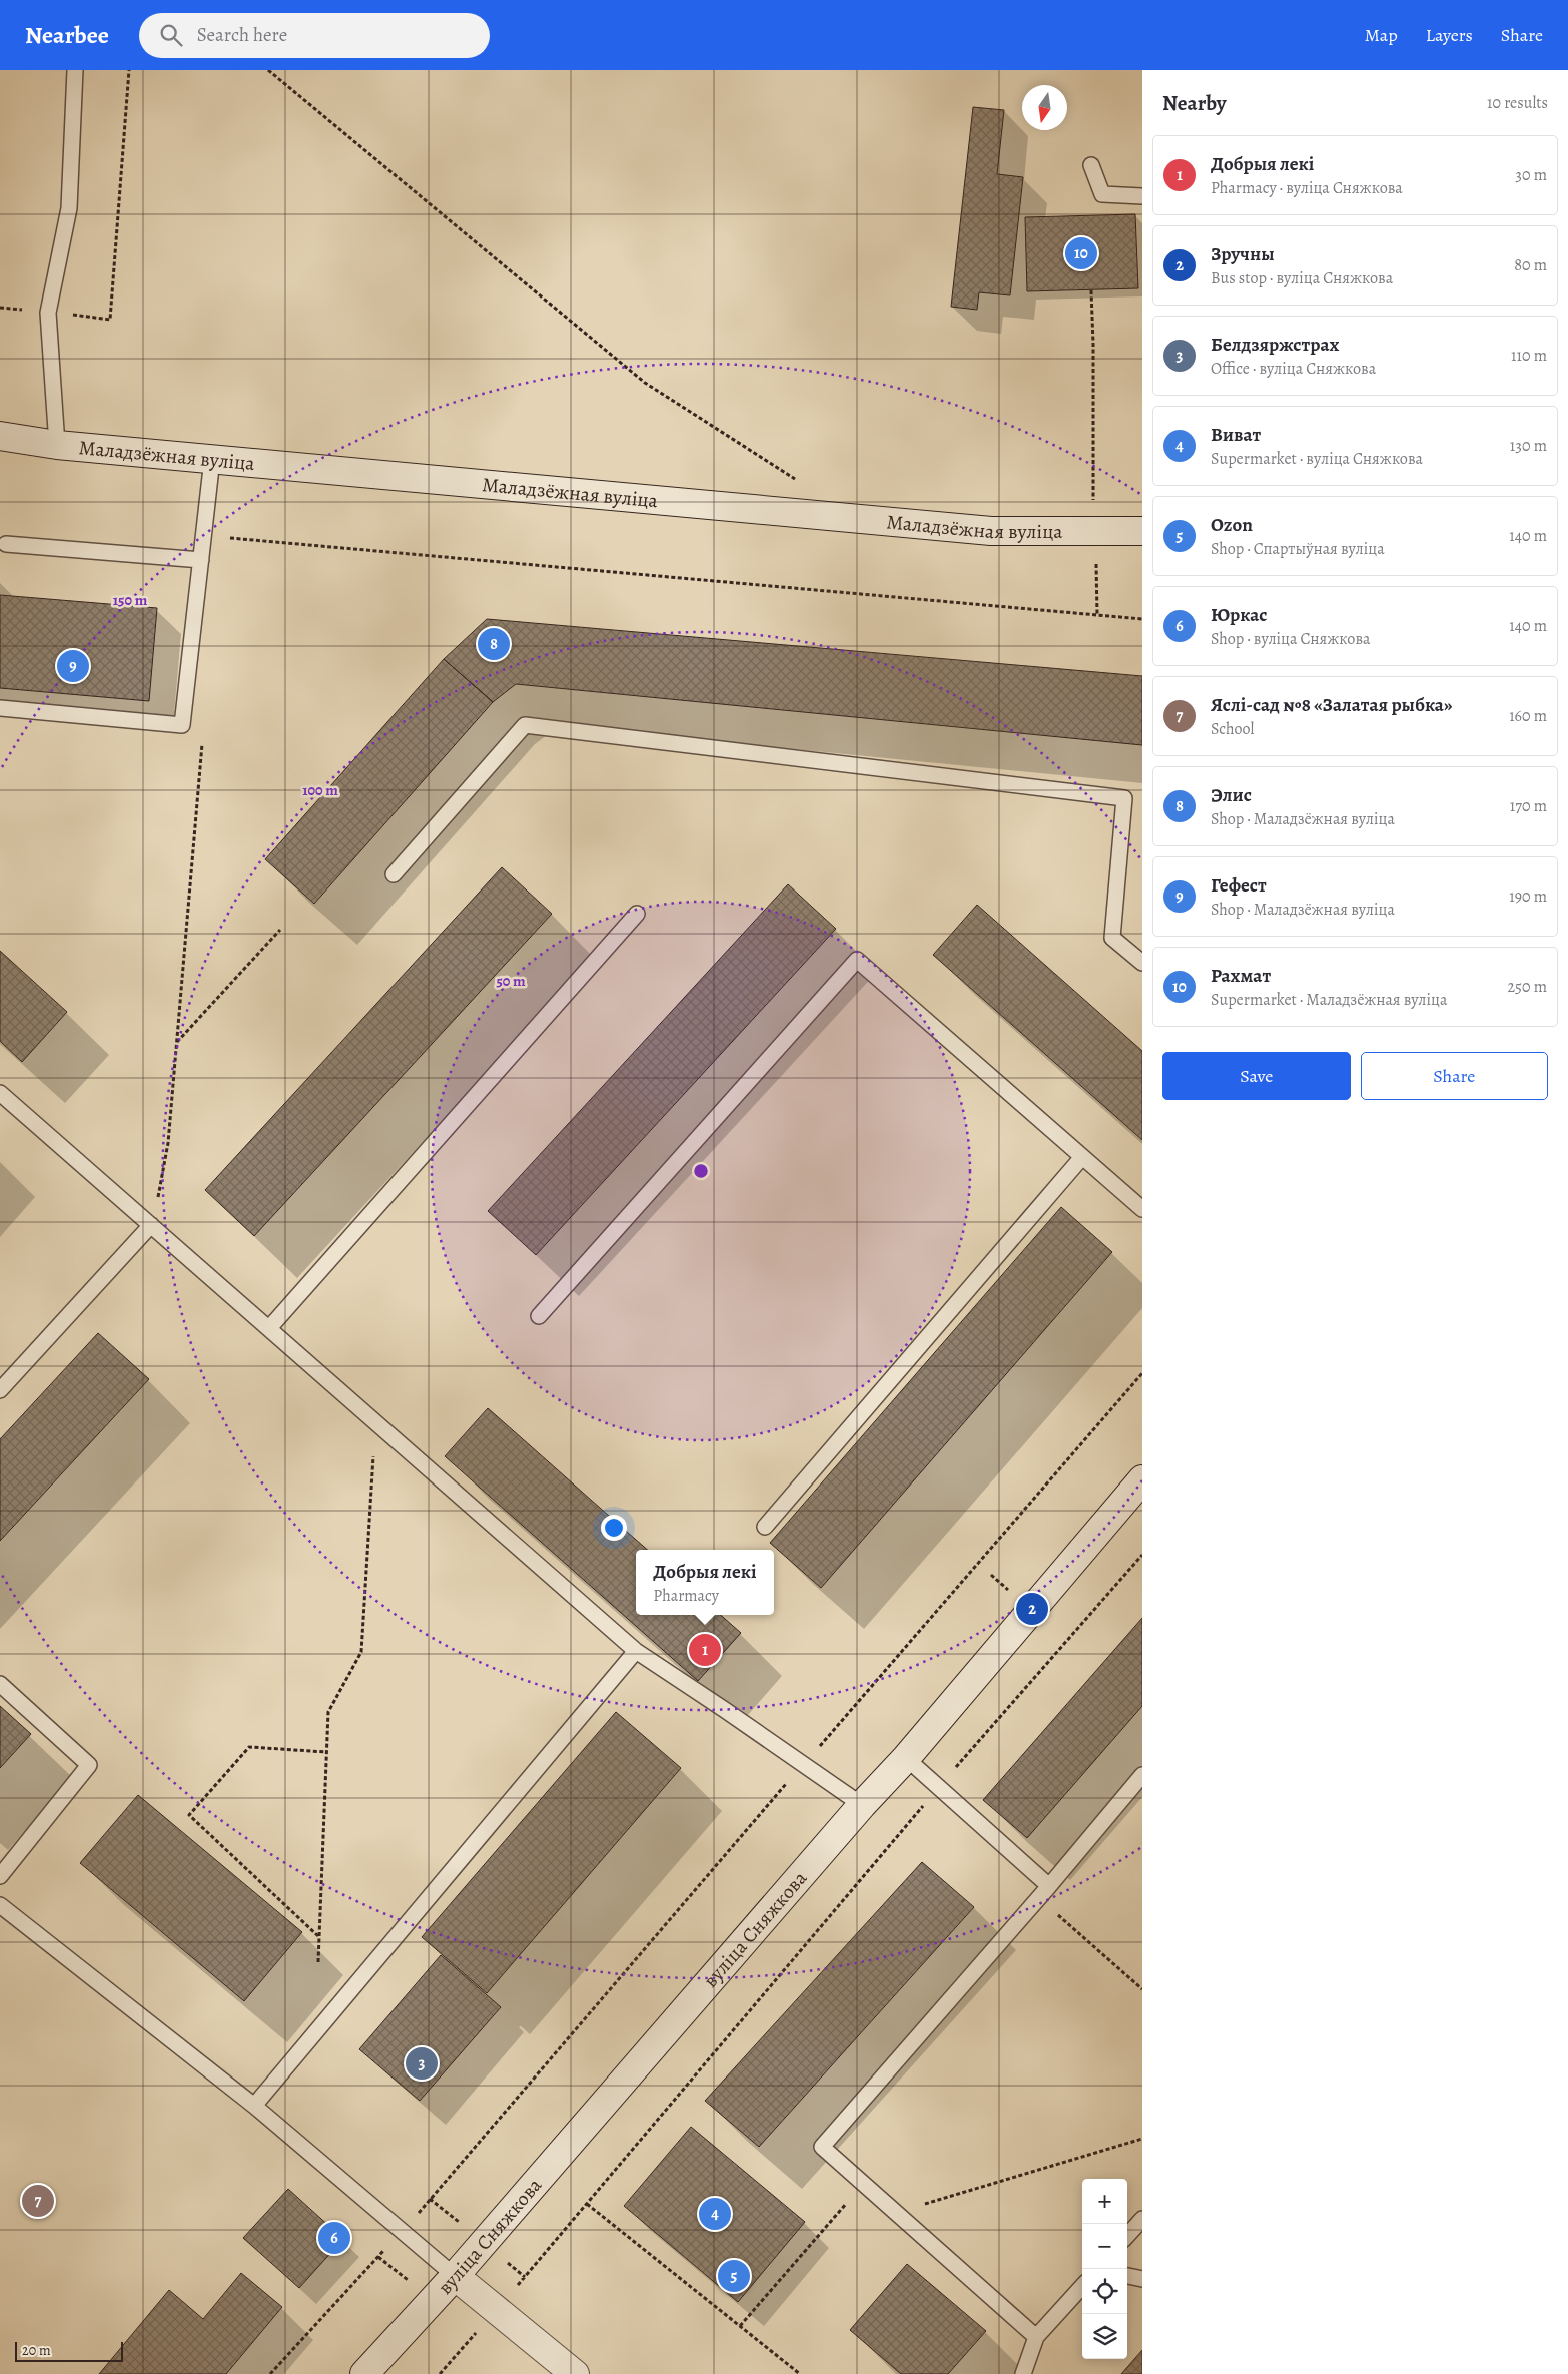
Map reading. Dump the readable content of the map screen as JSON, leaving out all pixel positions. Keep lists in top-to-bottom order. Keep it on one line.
{"streets":{"street":["Маладзёжная вуліца","вуліца Сняжкова"]},"scale_bar":"20 m","north":"bottom","page":{"header":"Nearbee","search":"Search here","nav":["Map","Layers","Share"],"heading":["Nearby","10 results"],"list":[{"mark":"1","name":"Добрыя лекі","note":"Pharmacy · вуліца Сняжкова","value":"30 m"},{"mark":"2","name":"Зручны","note":"Bus stop · вуліца Сняжкова","value":"80 m"},{"mark":"3","name":"Белдзяржстрах","note":"Office · вуліца Сняжкова","value":"110 m"},{"mark":"4","name":"Виват","note":"Supermarket · вуліца Сняжкова","value":"130 m"},{"mark":"5","name":"Ozon","note":"Shop · Спартыўная вуліца","value":"140 m"},{"mark":"6","name":"Юркас","note":"Shop · вуліца Сняжкова","value":"140 m"},{"mark":"7","name":"Яслі-сад №8 «Залатая рыбка»","note":"School","value":"160 m"},{"mark":"8","name":"Элис","note":"Shop · Маладзёжная вуліца","value":"170 m"},{"mark":"9","name":"Гефест","note":"Shop · Маладзёжная вуліца","value":"190 m"},{"mark":"10","name":"Рахмат","note":"Supermarket · Маладзёжная вуліца","value":"250 m"}],"pins":["10","8","9","2","1","3","7","4","6","5"],"buttons":["Save","Share"],"popup":["Добрыя лекі","Pharmacy"],"map_buttons":["+","−"],"scale":"20 m"},"rings":["150 m","100 m","50 m"]}
